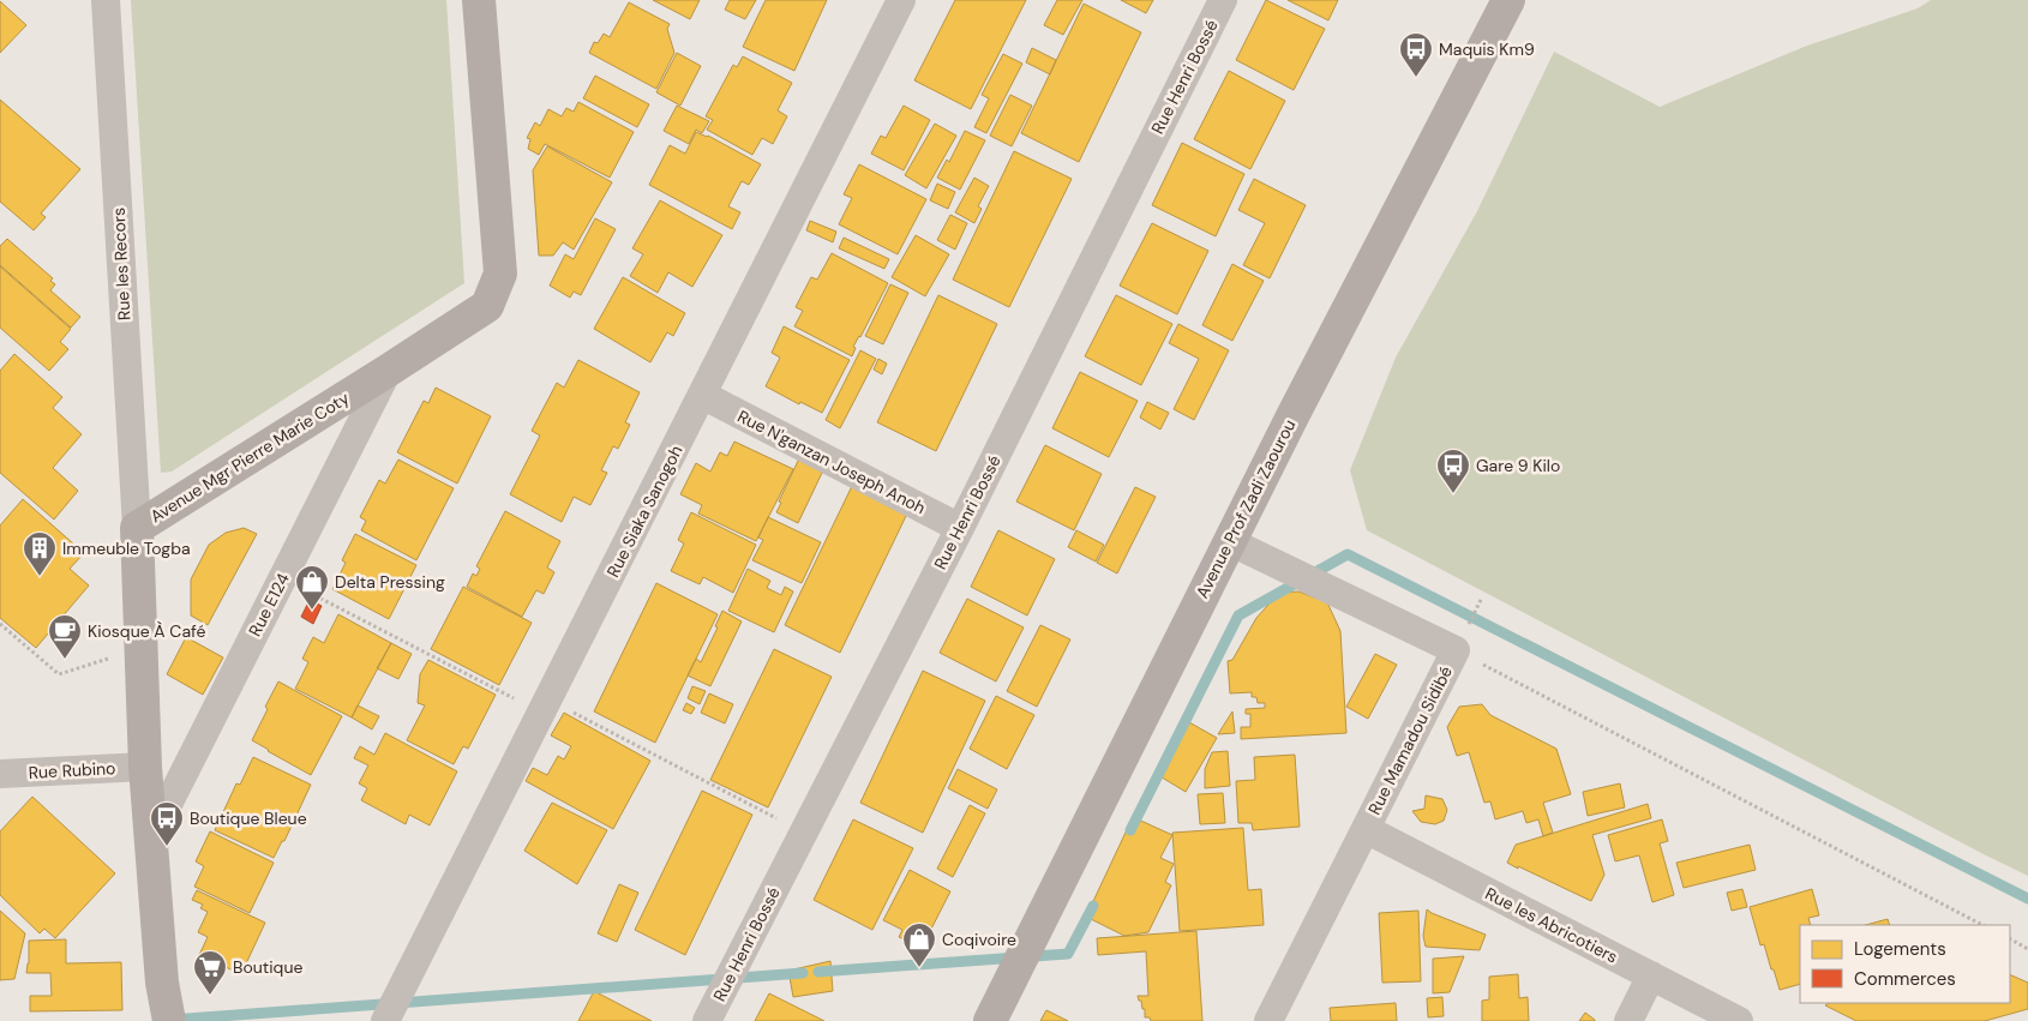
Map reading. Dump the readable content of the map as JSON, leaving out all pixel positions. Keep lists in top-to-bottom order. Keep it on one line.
{"streets":{"street":["Rue Henri Bossé","Rue les Recors","Avenue Mgr Pierre Marie Coty","Rue N'ganzan Joseph Anoh","Avenue Prof Zadi Zaourou","Rue Siaka Sanogoh","Rue E124","Rue Mamadou Sidibé","Rue Rubino","Rue les Abricotiers"]},"crossings":[["Rue Henri Bossé","Rue N'ganzan Joseph Anoh"],["Rue les Recors","Avenue Mgr Pierre Marie Coty"],["Avenue Mgr Pierre Marie Coty","Rue E124"],["Avenue Mgr Pierre Marie Coty","Rue Rubino"],["Rue N'ganzan Joseph Anoh","Rue Siaka Sanogoh"],["Avenue Prof Zadi Zaourou","Rue Mamadou Sidibé"],["Rue Mamadou Sidibé","Rue les Abricotiers"]],"places":{"bus stop":["Maquis Km9","Gare 9 Kilo","Boutique Bleue"],"building":["Immeuble Togba"],"shop":["Delta Pressing","Coqivoire"],"cafe":["Kiosque À Café"],"supermarket":["Boutique"]},"legend":["Logements","Commerces"]}
